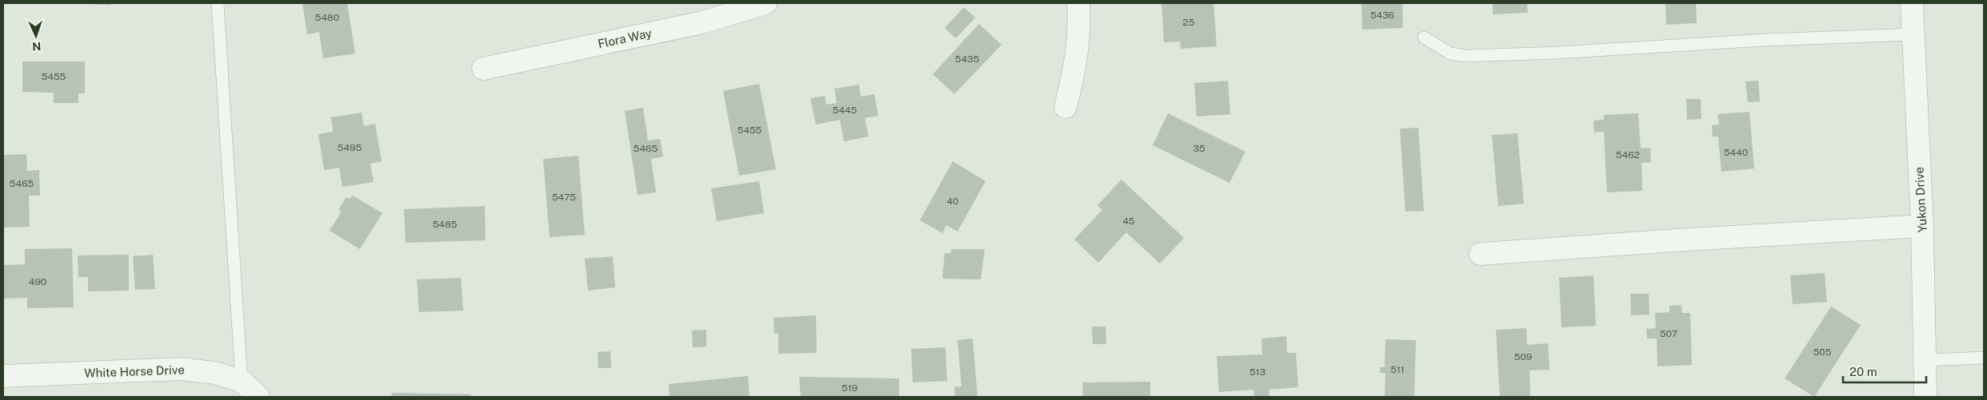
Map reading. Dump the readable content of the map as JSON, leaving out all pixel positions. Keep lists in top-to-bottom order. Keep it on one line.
{"streets":{"street":["Flora Way","Yukon Drive","White Horse Drive"]},"house_numbers":["5436","5480","25","5435","5455","5445","5455","5495","5465","35","5440","5462","5465","5475","40","45","5485","490","507","505","509","511","513","519"],"scale_bar":"20 m","north":"bottom"}
